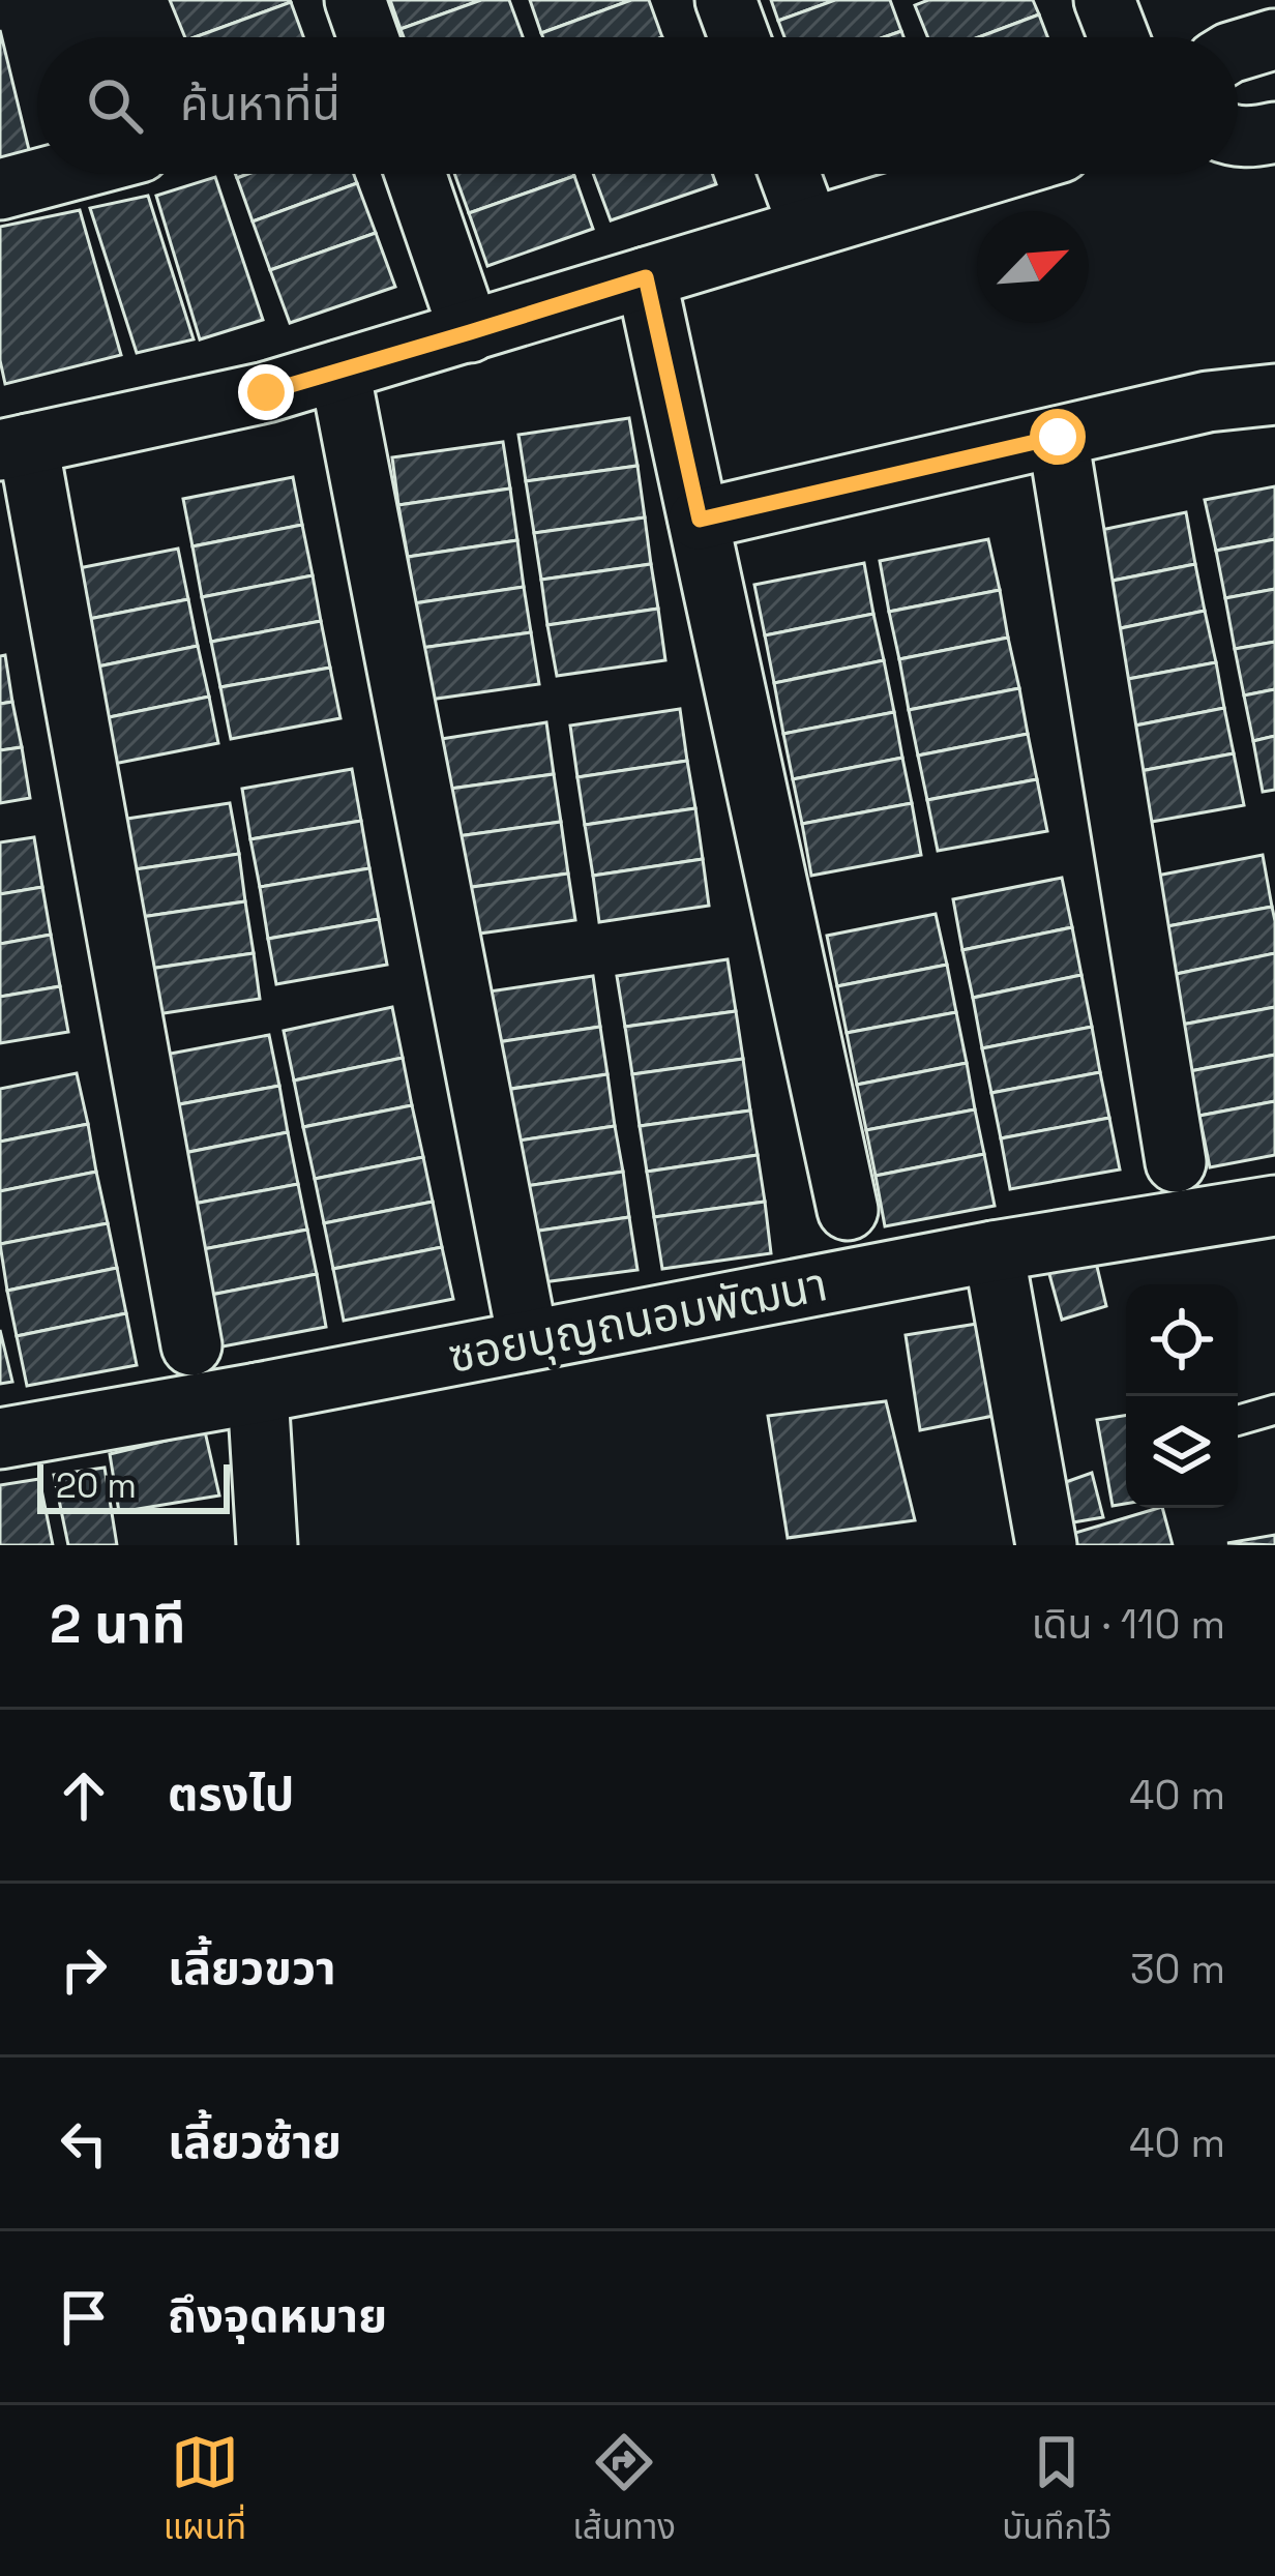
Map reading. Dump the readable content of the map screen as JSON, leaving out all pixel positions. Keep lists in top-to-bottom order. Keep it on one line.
{"streets":{"street":["ซอยบุญถนอมพัฒนา"]},"scale_bar":"20 m","north":"top right","page":{"search":"ค้นหาที่นี่","scale":"20 m","heading":["2 นาที","เดิน · 110 m"],"list":[["ตรงไป","40 m"],["เลี้ยวขวา","30 m"],["เลี้ยวซ้าย","40 m"],"ถึงจุดหมาย"],"nav":["แผนที่","เส้นทาง","บันทึกไว้"]}}
